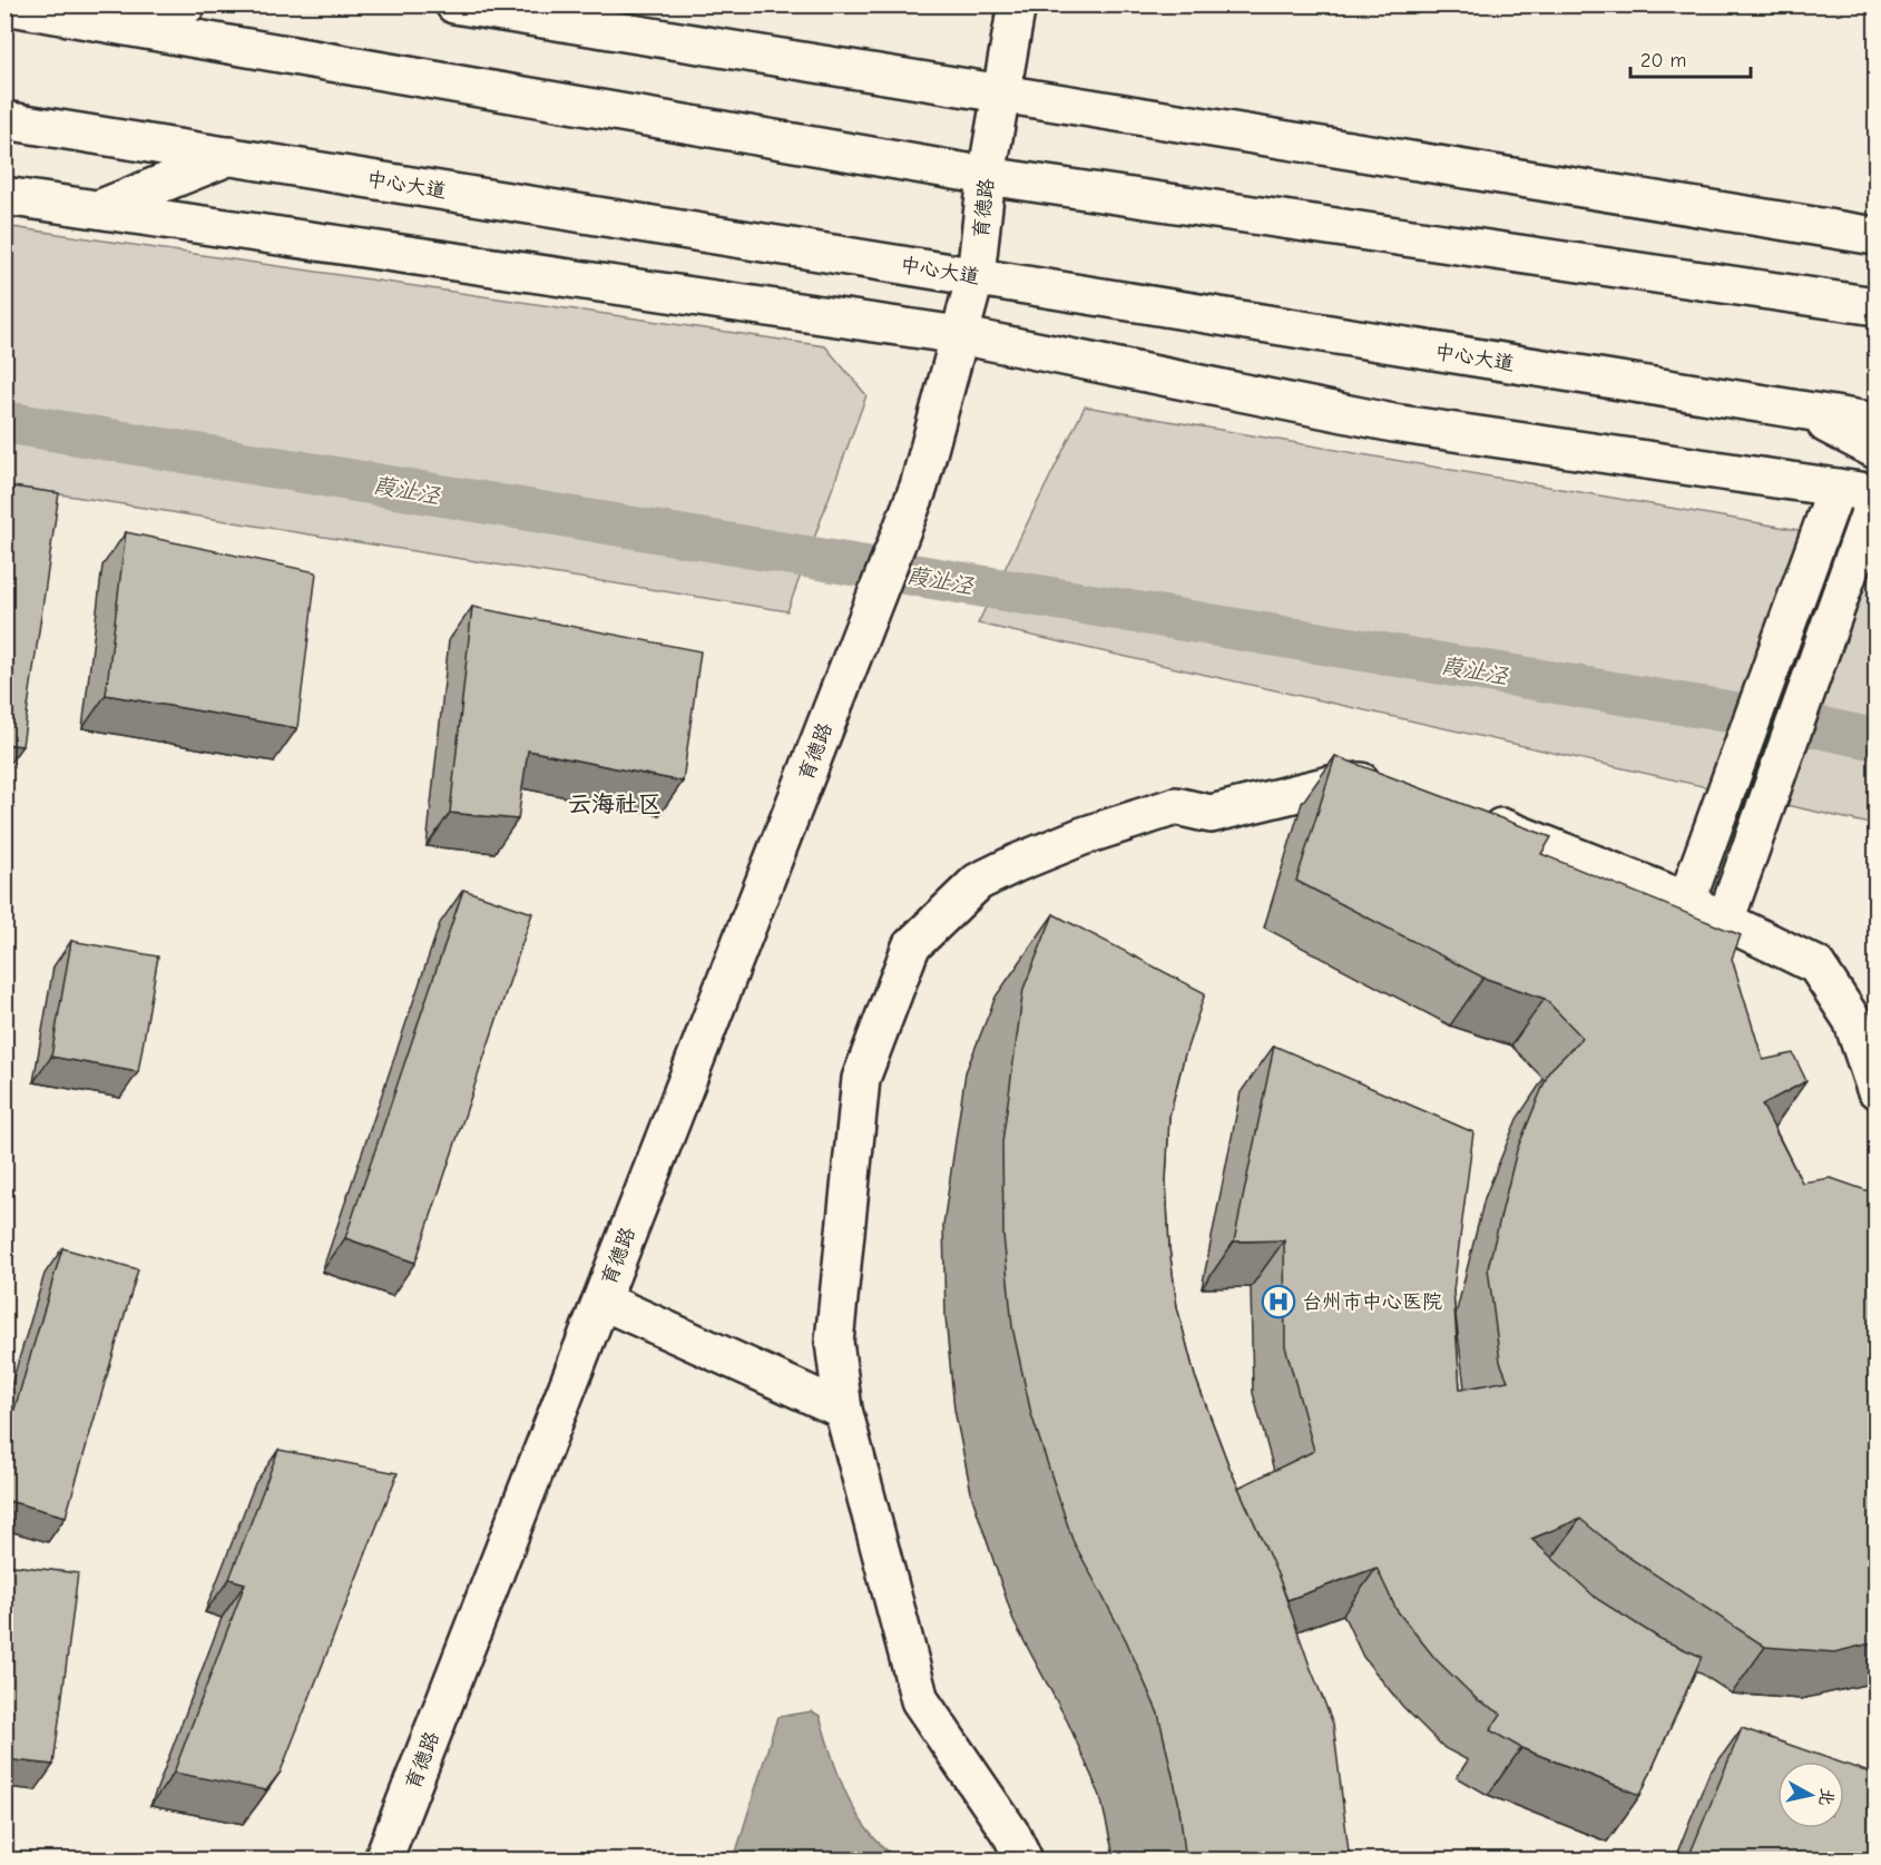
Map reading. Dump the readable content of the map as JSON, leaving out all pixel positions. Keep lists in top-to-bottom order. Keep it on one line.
{"streets":{"main road":["中心大道","育德路"]},"crossings":[["中心大道","育德路"]],"districts":["云海社区"],"water":["葭沚泾"],"places":{"hospital":["台州市中心医院"]},"scale_bar":"20 m","north":"right"}
